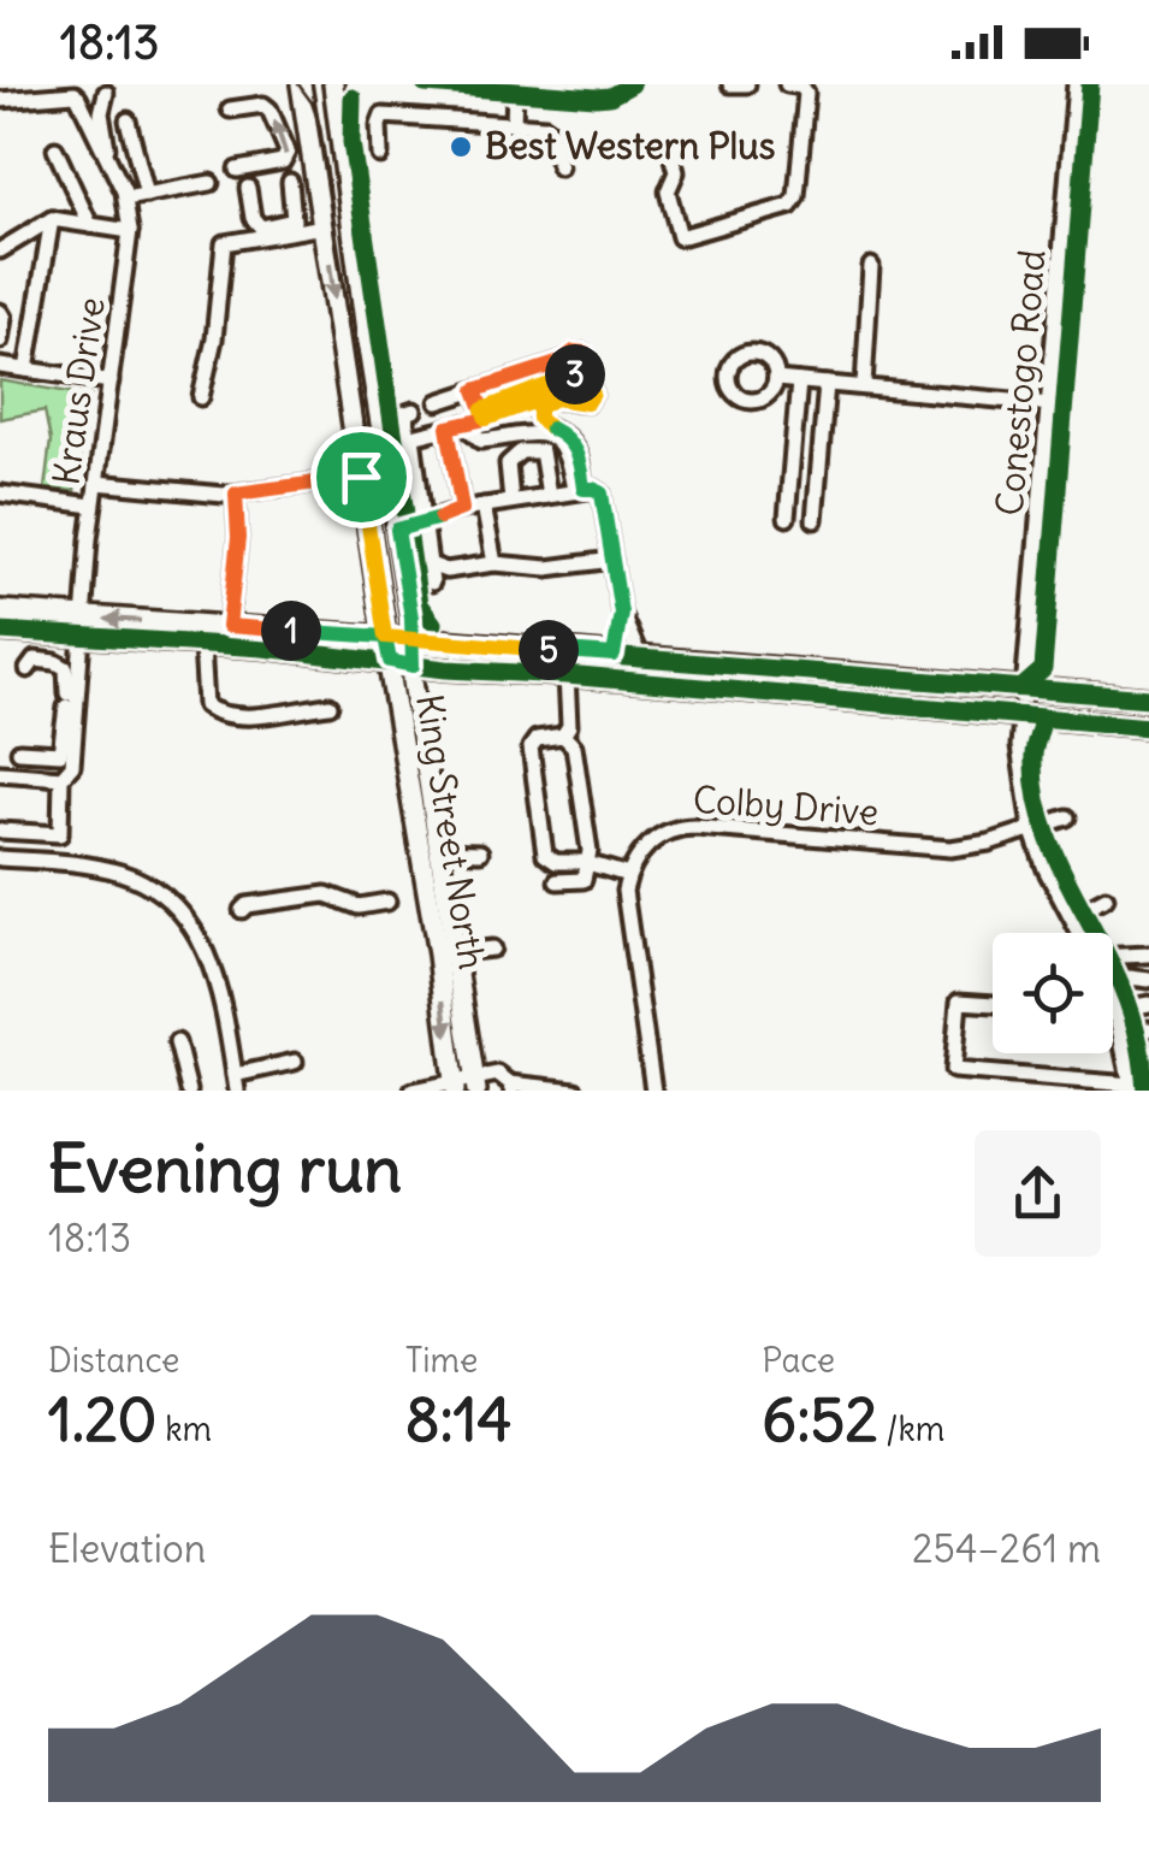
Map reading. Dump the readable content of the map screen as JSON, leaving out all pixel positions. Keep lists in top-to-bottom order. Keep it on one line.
{"streets":{"main road":["King Street North"],"street":["Conestogo Road","Kraus Drive","Colby Drive"]},"places":["Best Western Plus"],"page":{"status":"18:13","pins":["3","1","5"],"heading":["Evening run","18:13"],"stats":[["Distance","1.20 km"],["Time","8:14"],["Pace","6:52 /km"]],"chart":["Elevation","254–261 m"]}}
